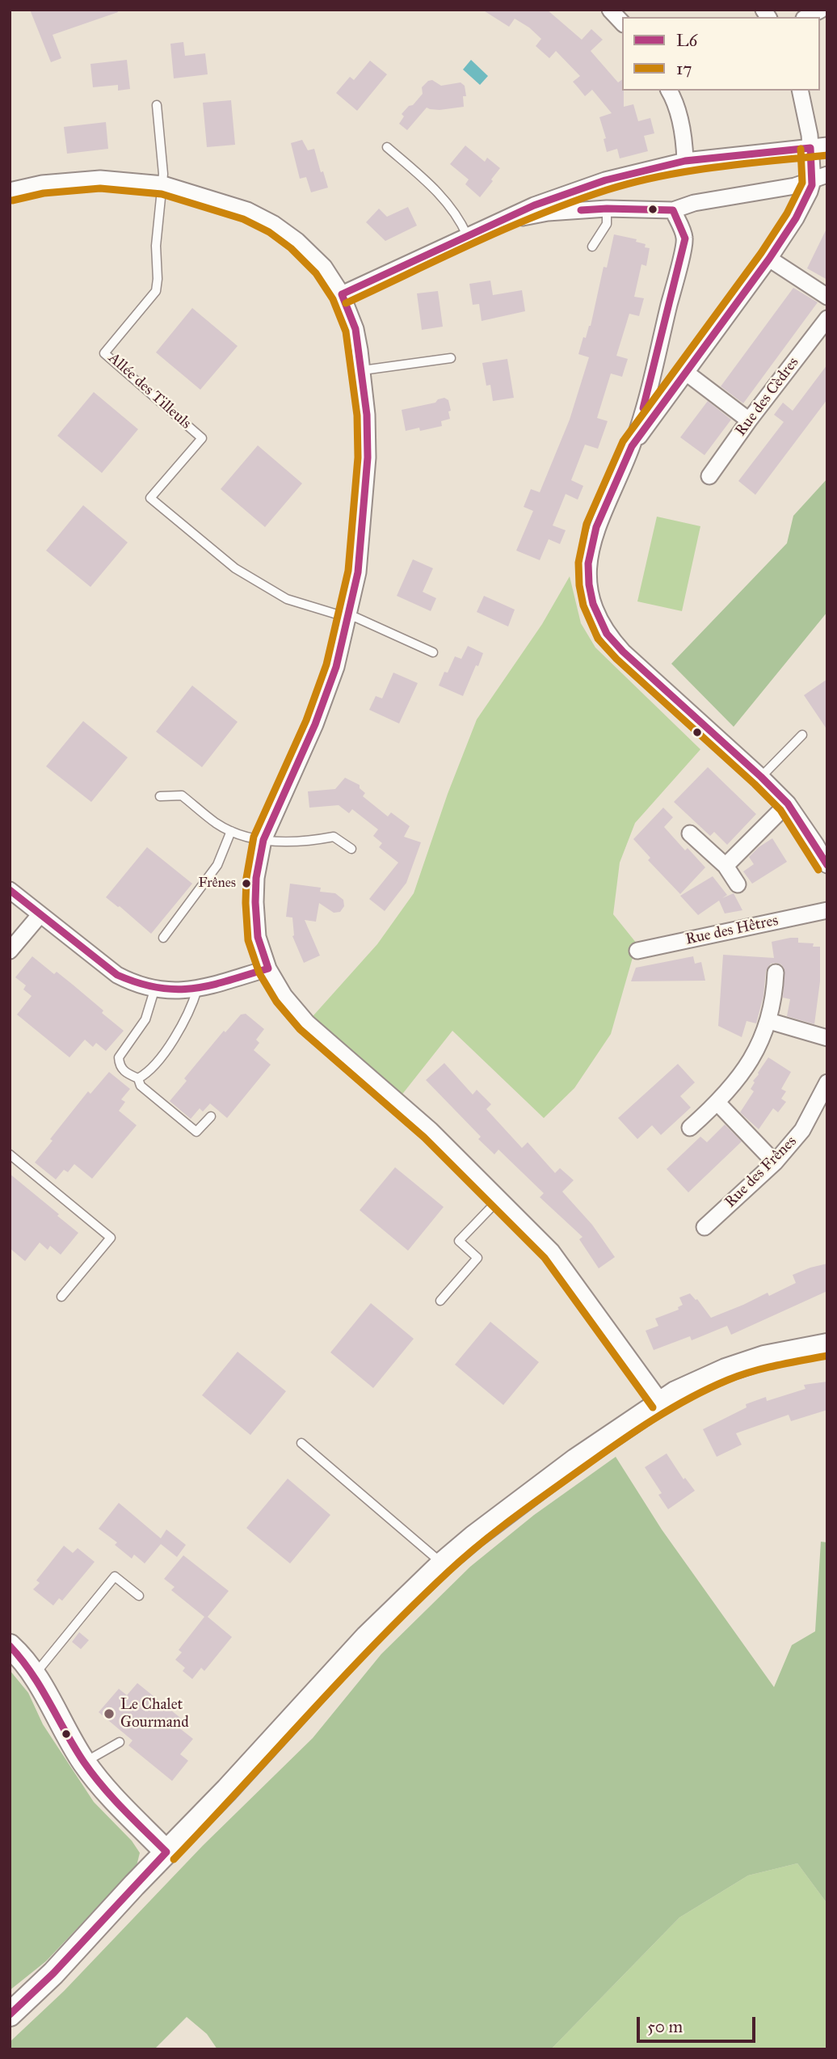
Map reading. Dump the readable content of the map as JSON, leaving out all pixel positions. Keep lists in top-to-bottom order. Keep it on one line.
{"streets":{"street":["Rue des Cèdres","Rue des Hêtres","Rue des Frênes"],"lane":["Allée des Tilleuls"]},"places":["Frênes","Le Chalet Gourmand"],"lines":["transit line L6","transit line 17"],"legend":["L6","17"],"scale_bar":"50 m"}
